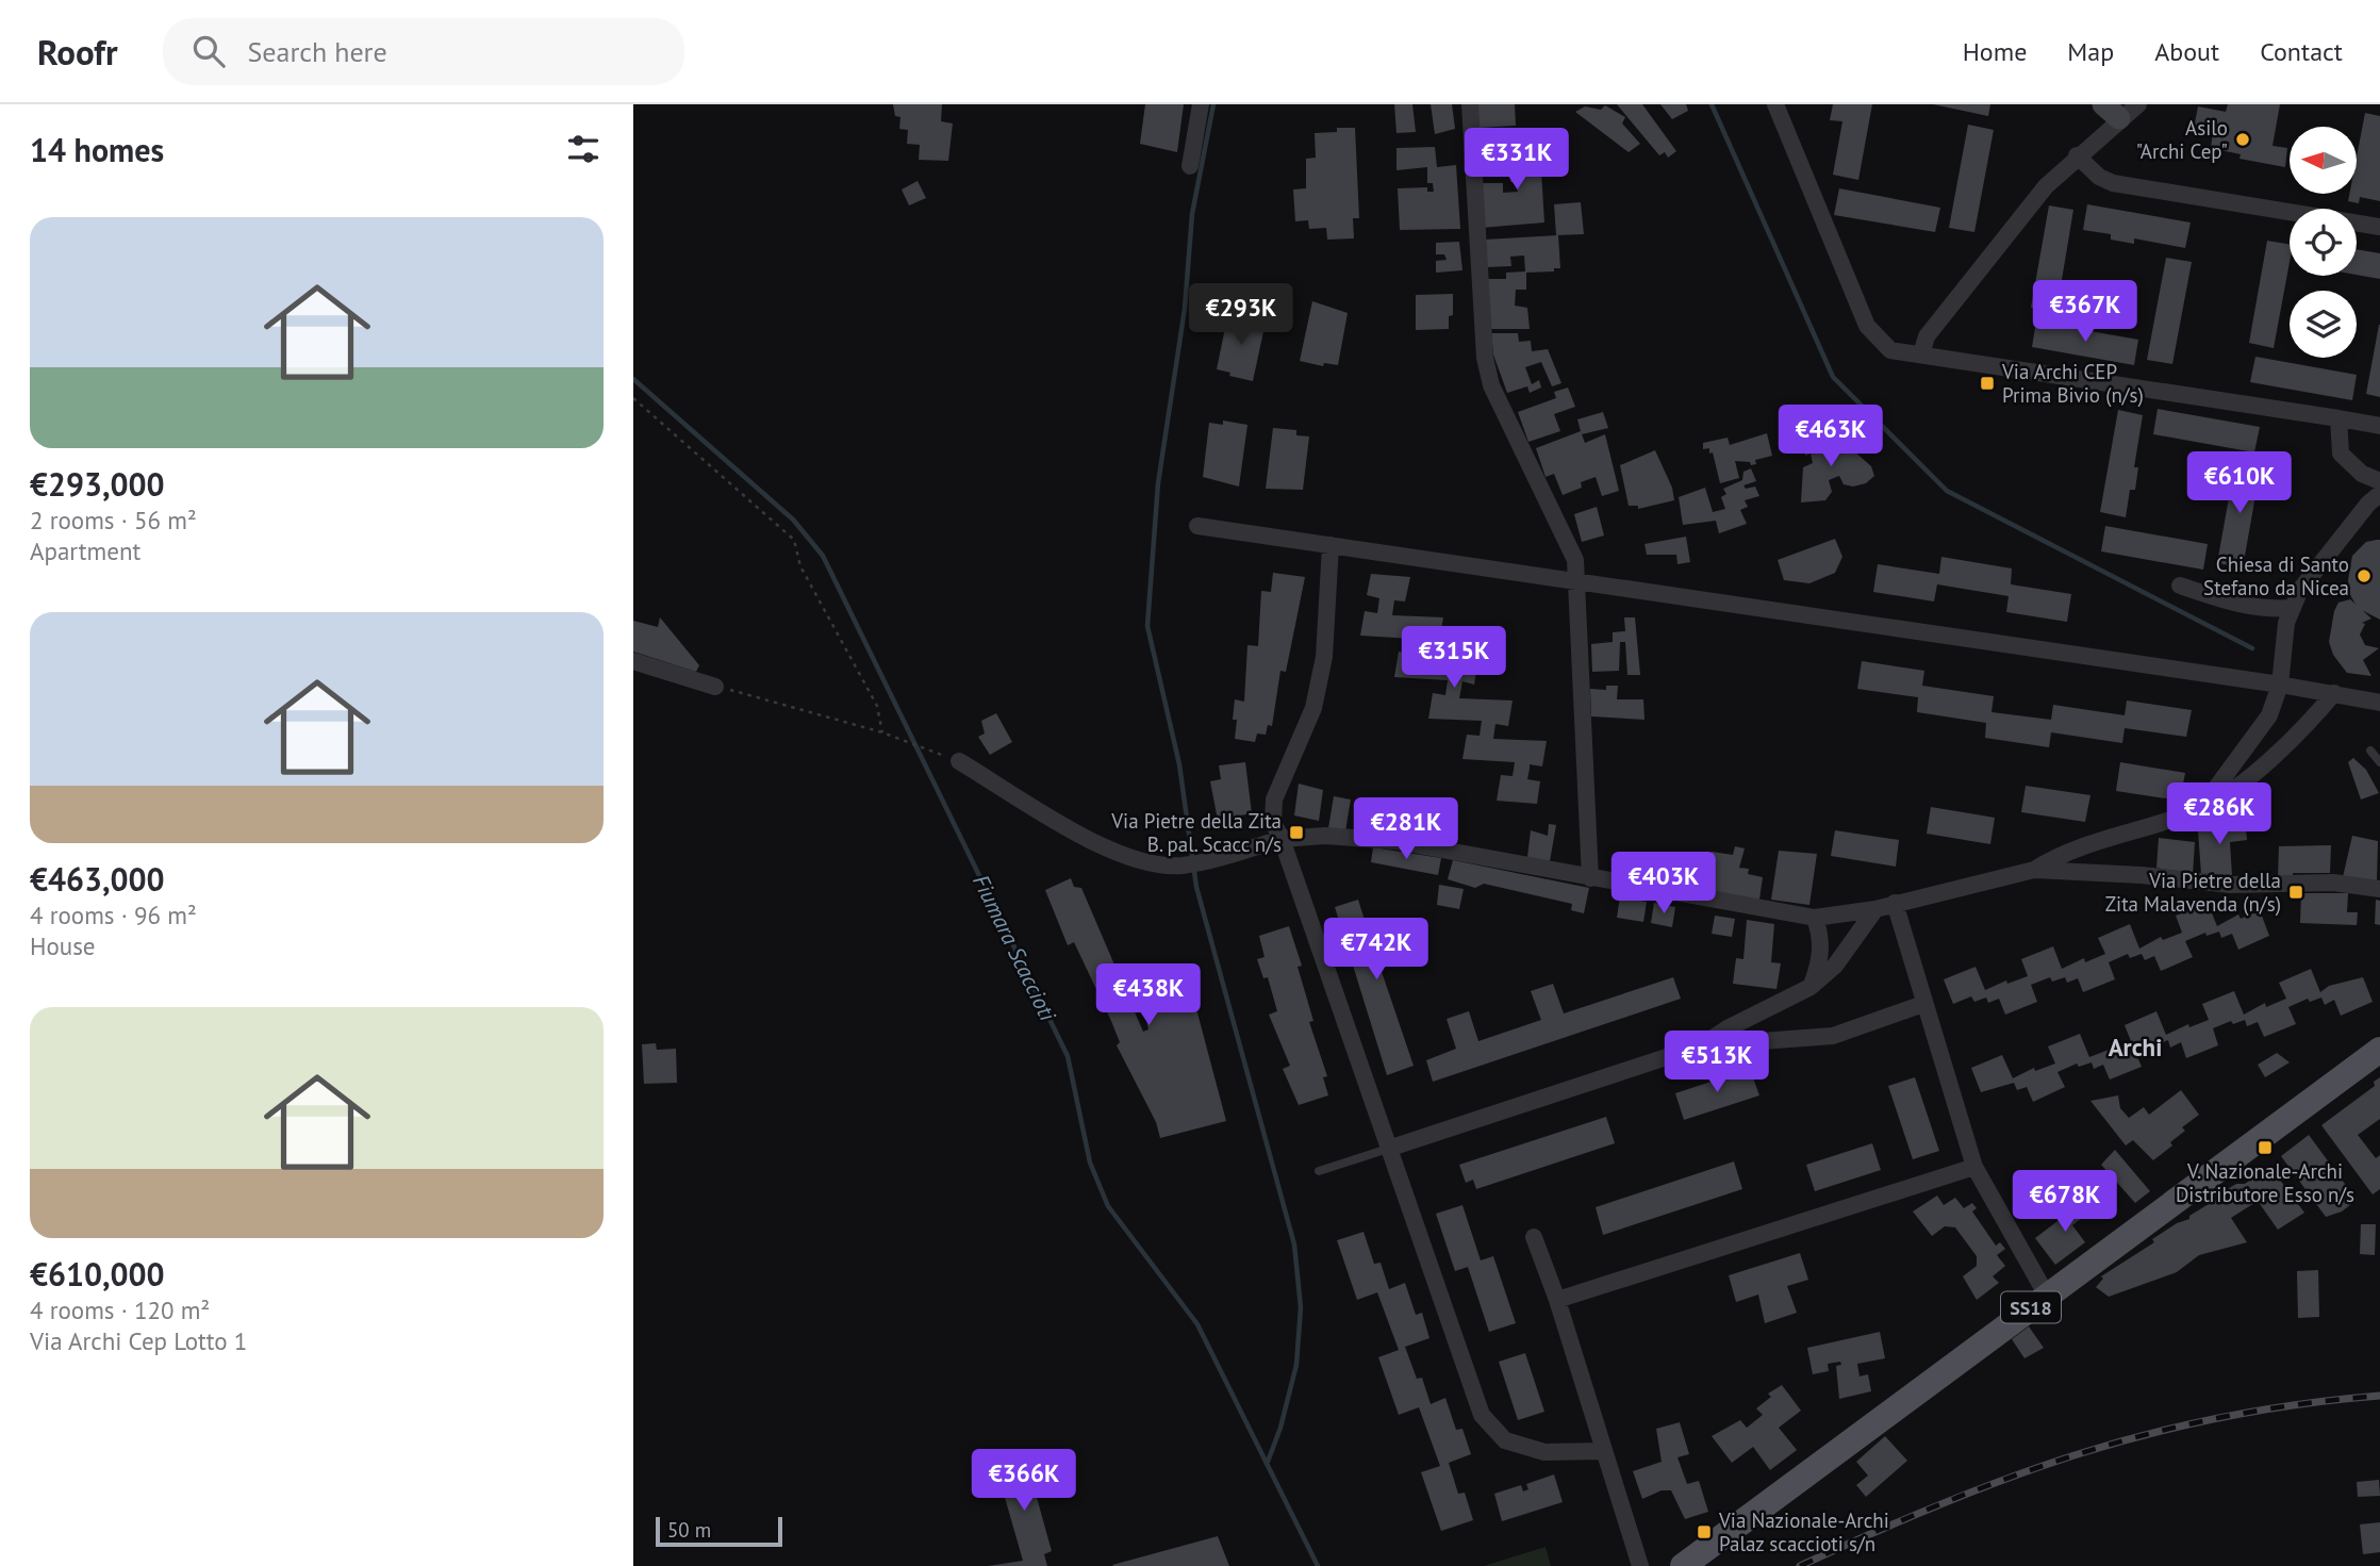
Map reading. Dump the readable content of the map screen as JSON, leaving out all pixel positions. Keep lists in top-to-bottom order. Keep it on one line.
{"streets":{"main road":["SS18"]},"districts":["Archi"],"water":["Fiumara Scaccioti"],"places":{"other":["Asilo \"Archi Cep\"","Chiesa di Santo Stefano da Nicea"],"transit":["Via Archi CEP Prima Bivio (n/s)","Via Pietre della Zita B. pal. Scacc n/s","Via Pietre della Zita Malavenda (n/s)","V. Nazionale-Archi Distributore Esso n/s","Via Nazionale-Archi Palaz scaccioti s/n"]},"scale_bar":"50 m","north":"left","page":{"header":"Roofr","search":"Search here","nav":["Home","Map","About","Contact"],"heading":"14 homes","price":["€331K","€367K","€293K","€463K","€610K","€315K","€286K","€281K","€403K","€742K","€438K","€513K","€678K","€366K"],"list":[{"name":"€293,000","note":"2 rooms · 56 m² · Apartment"},{"name":"€463,000","note":"4 rooms · 96 m² · House"},{"name":"€610,000","note":"4 rooms · 120 m² · Via Archi Cep Lotto 1"}],"scale":"50 m"}}
